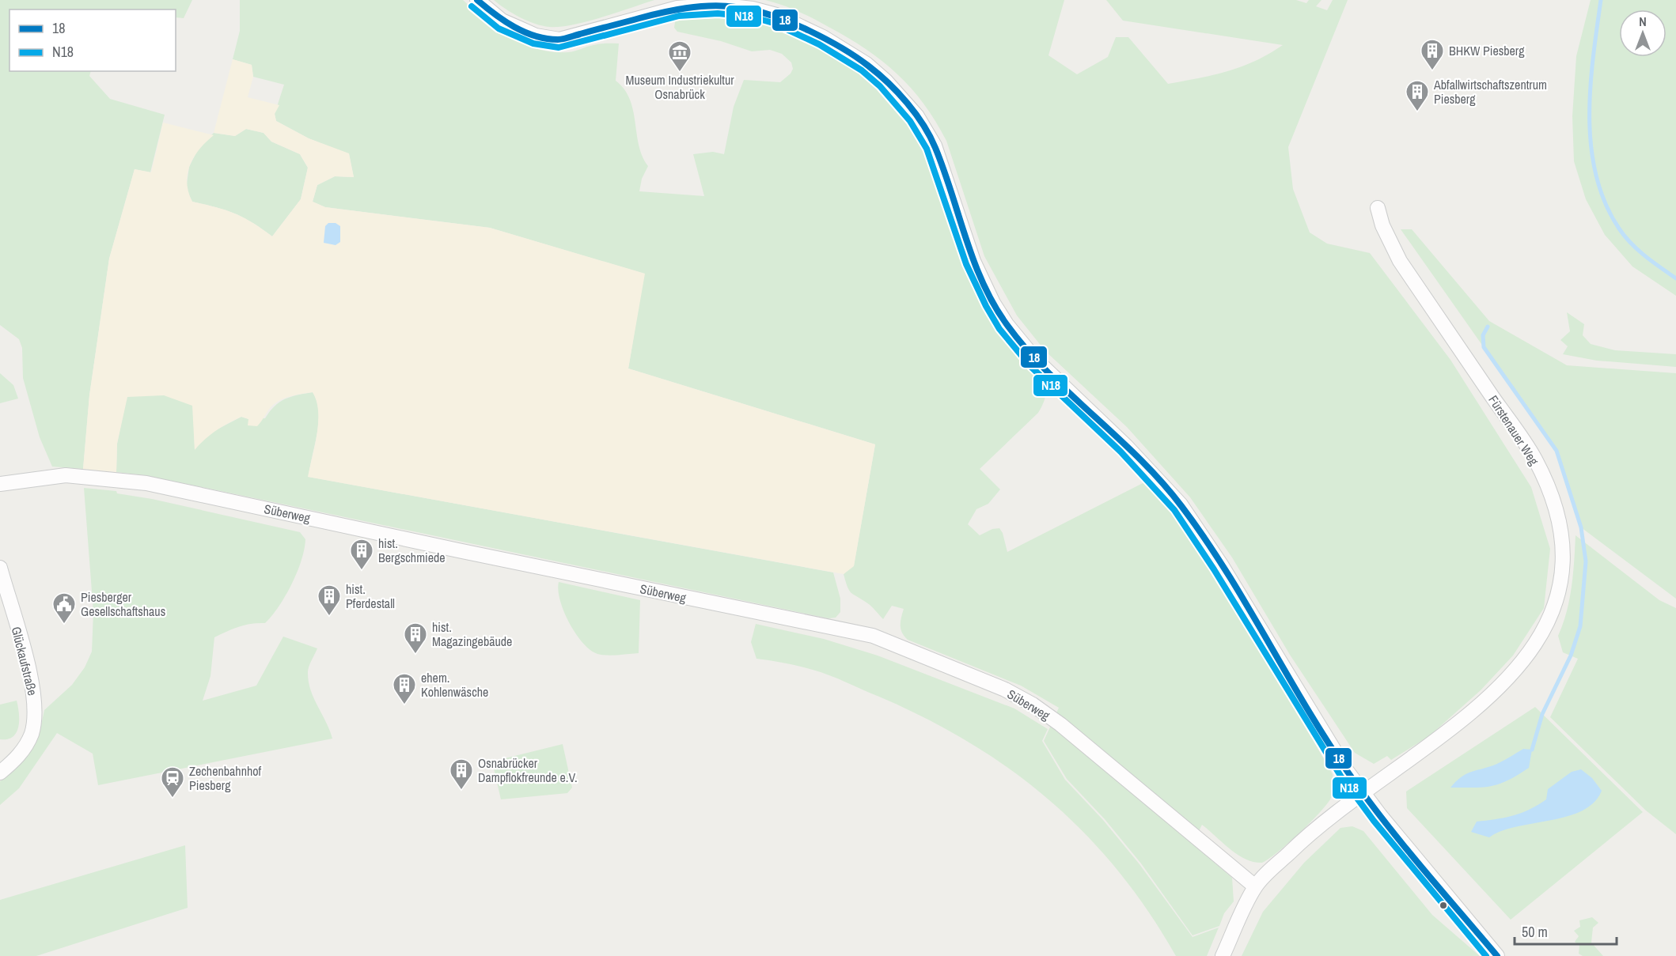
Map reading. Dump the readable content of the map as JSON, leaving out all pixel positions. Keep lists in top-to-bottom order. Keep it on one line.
{"streets":{"street":["Fürstenauer Weg","Süberweg","Glückaufstraße"]},"places":{"building":["BHKW Piesberg","Abfallwirtschaftszentrum Piesberg","hist. Bergschmiede","hist. Pferdestall","hist. Magazingebäude","ehem. Kohlenwäsche","Osnabrücker Dampflokfreunde e.V."],"museum":["Museum Industriekultur Osnabrück"],"public building":["Piesberger Gesellschaftshaus"],"station":["Zechenbahnhof Piesberg"]},"lines":["transit line 18","transit line N18"],"legend":["18","N18"],"scale_bar":"50 m","north":"top"}
